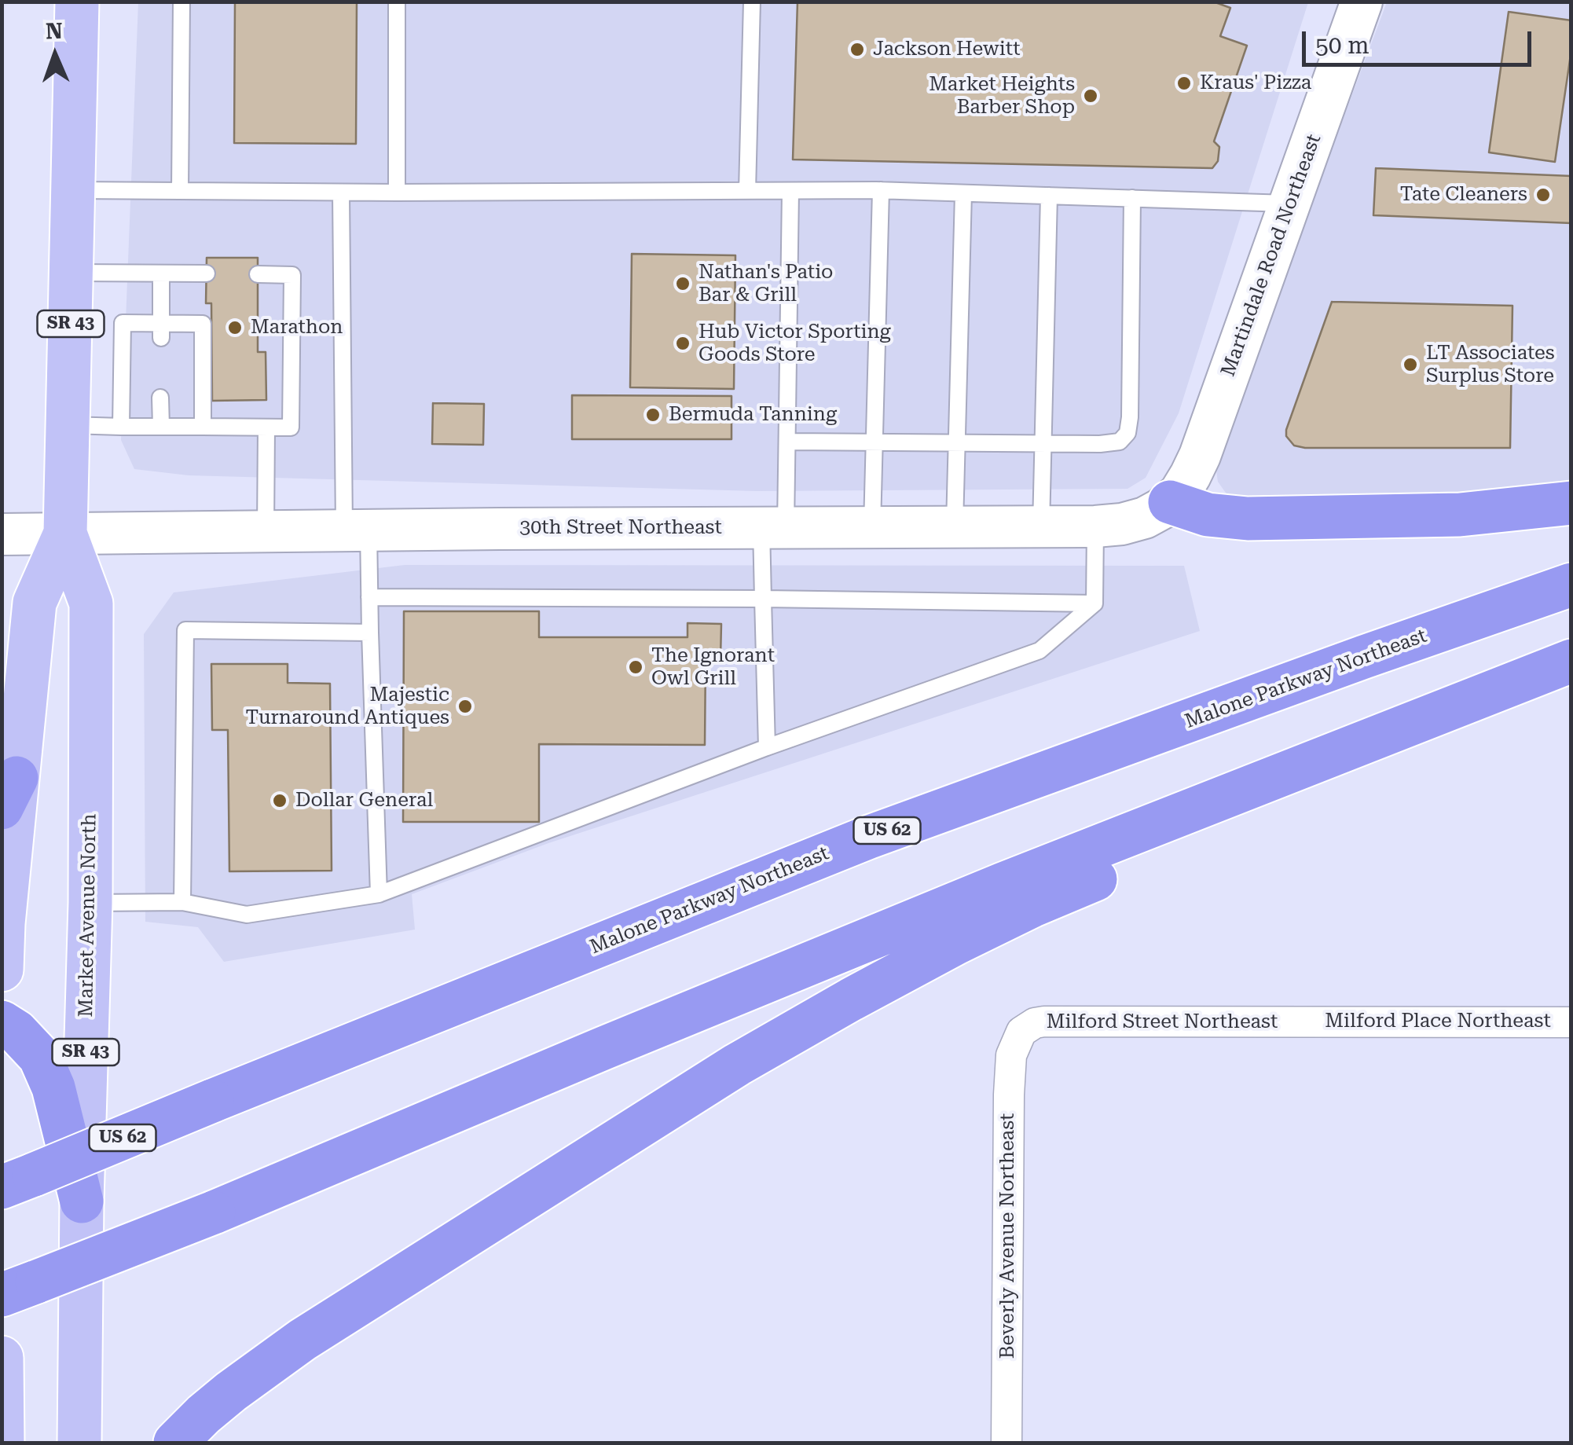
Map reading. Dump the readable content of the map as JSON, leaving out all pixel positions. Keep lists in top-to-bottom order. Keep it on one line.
{"streets":{"highway":["Malone Parkway Northeast","US 62"],"main road":["Martindale Road Northeast","SR 43","30th Street Northeast","Market Avenue North"],"street":["Milford Place Northeast","Milford Street Northeast","Beverly Avenue Northeast"]},"crossings":[["Martindale Road Northeast","30th Street Northeast"],["30th Street Northeast","Market Avenue North"],["Milford Place Northeast","Milford Street Northeast"],["Milford Street Northeast","Beverly Avenue Northeast"]],"places":["Jackson Hewitt","Kraus' Pizza","Market Heights Barber Shop","Tate Cleaners","Nathan's Patio Bar & Grill","Marathon","Hub Victor Sporting Goods Store","LT Associates Surplus Store","Bermuda Tanning","The Ignorant Owl Grill","Majestic Turnaround Antiques","Dollar General"],"scale_bar":"50 m","north":"top"}
